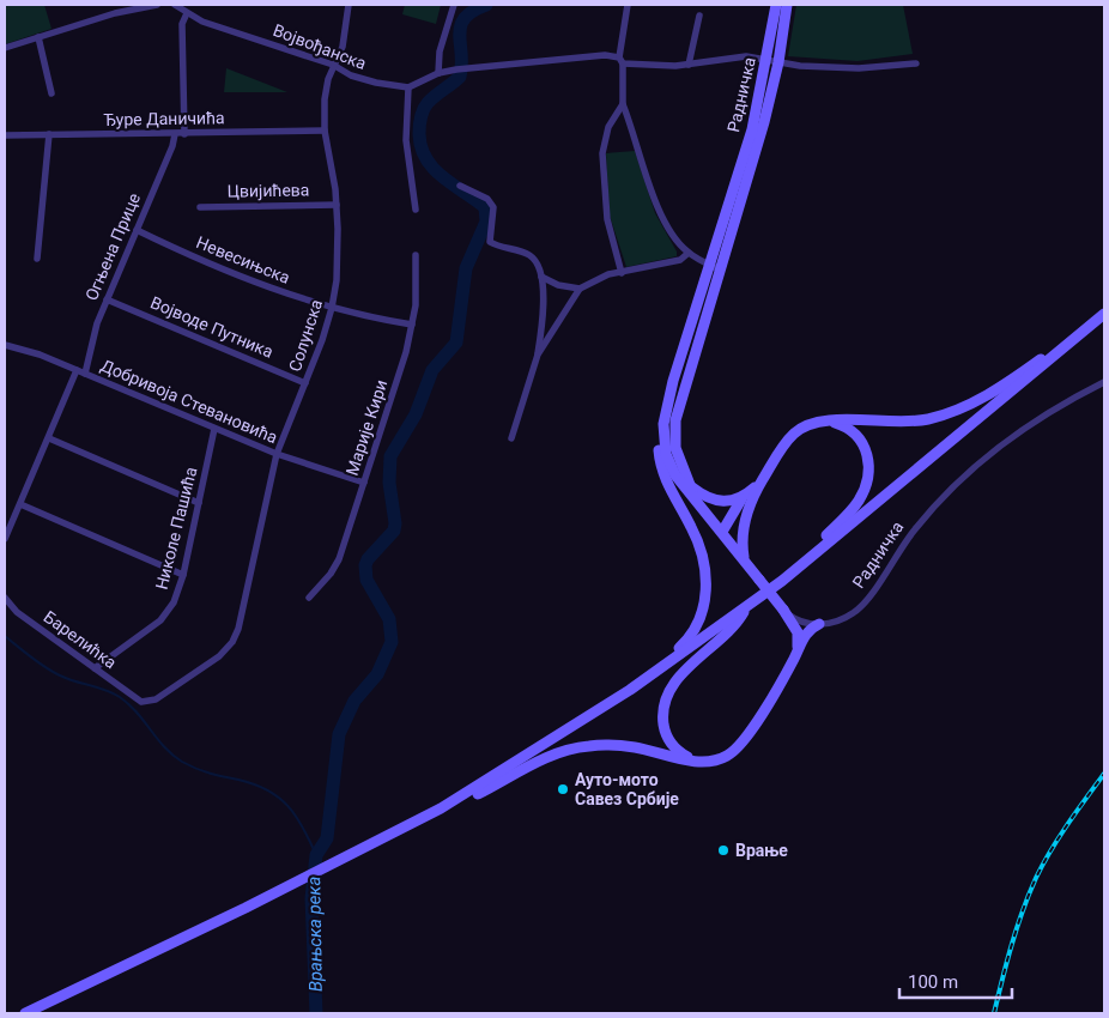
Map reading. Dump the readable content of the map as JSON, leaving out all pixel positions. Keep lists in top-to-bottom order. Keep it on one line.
{"streets":{"main road":["Радничка"],"street":["Војвођанска","Ђуре Даничића","Цвијићева","Огњена Прице","Невесињска","Војводе Путника","Солунска","Добривоја Стевановића","Марије Кири","Николе Пашића","Барелићка"]},"crossings":[["Војвођанска","Солунска"],["Ђуре Даничића","Огњена Прице"],["Ђуре Даничића","Солунска"],["Цвијићева","Солунска"],["Огњена Прице","Невесињска"],["Огњена Прице","Војводе Путника"],["Огњена Прице","Добривоја Стевановића"],["Невесињска","Солунска"],["Невесињска","Марије Кири"],["Војводе Путника","Солунска"],["Солунска","Добривоја Стевановића"],["Солунска","Барелићка"],["Добривоја Стевановића","Марије Кири"],["Добривоја Стевановића","Николе Пашића"],["Николе Пашића","Барелићка"]],"water":["Врањска река"],"places":["Ауто-мото Савез Србије","Врање"],"scale_bar":"100 m"}
